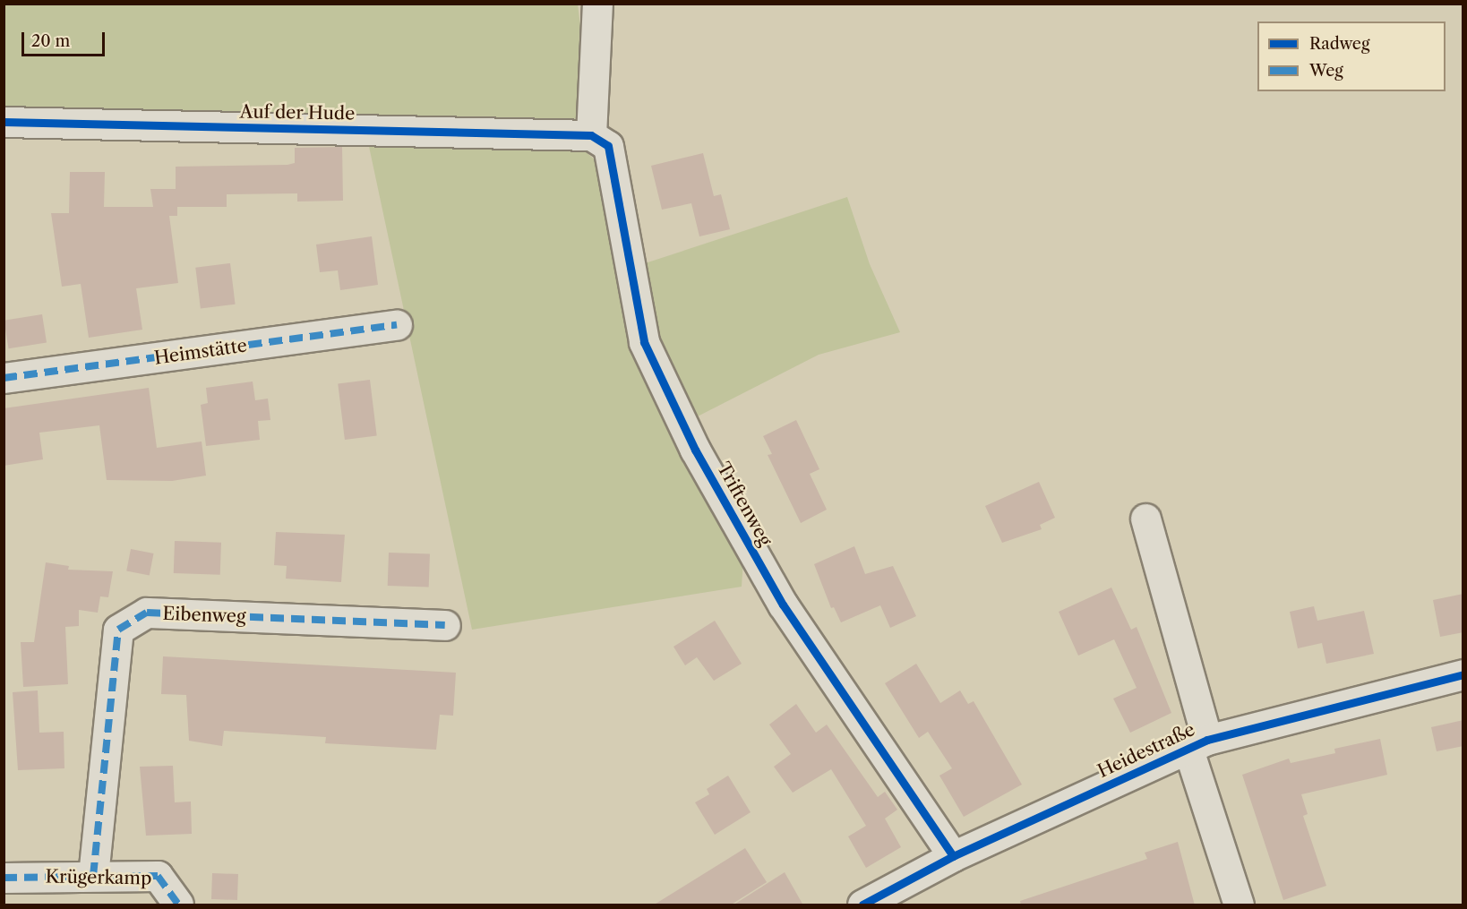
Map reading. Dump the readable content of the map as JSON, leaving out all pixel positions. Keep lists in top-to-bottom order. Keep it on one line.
{"streets":{"street":["Auf der Hude","Heimstätte","Triftenweg","Eibenweg","Heidestraße","Krügerkamp"]},"crossings":[["Auf der Hude","Triftenweg"],["Triftenweg","Heidestraße"],["Eibenweg","Krügerkamp"]],"legend":["Radweg","Weg"],"scale_bar":"20 m"}
